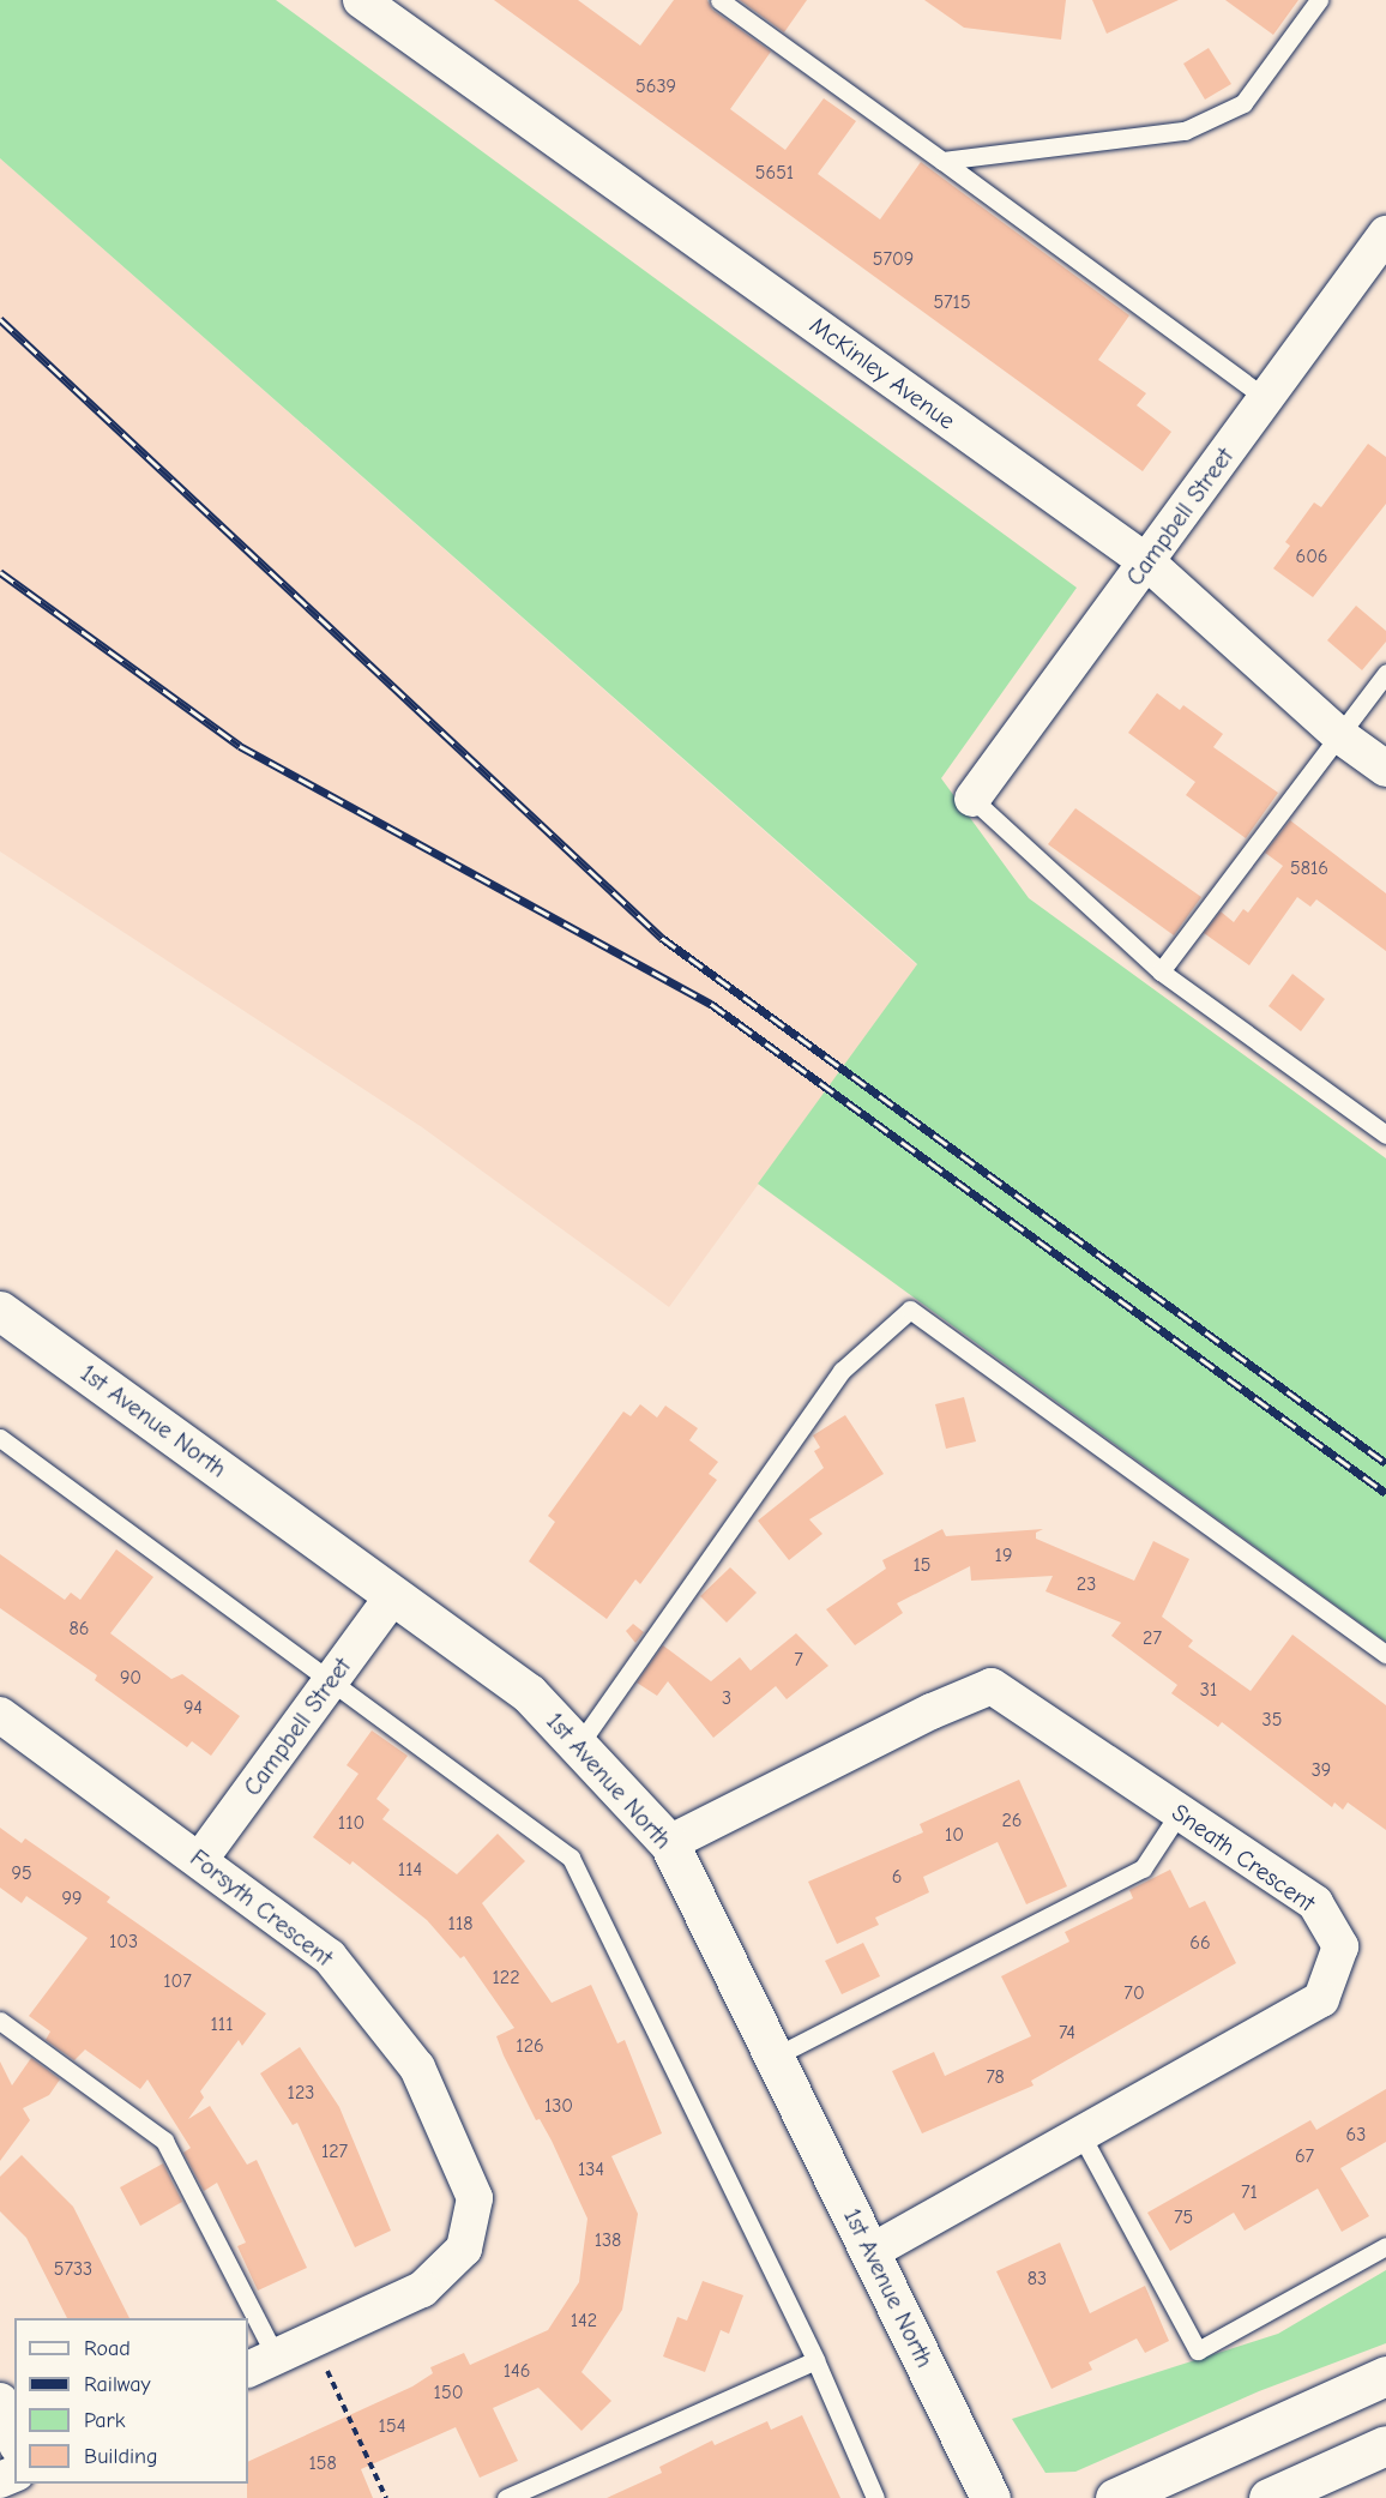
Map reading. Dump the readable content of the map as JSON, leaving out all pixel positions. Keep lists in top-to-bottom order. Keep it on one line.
{"streets":{"main road":["1st Avenue North"],"street":["McKinley Avenue","Campbell Street","Sneath Crescent","Forsyth Crescent"]},"crossings":[["McKinley Avenue","Campbell Street"],["Campbell Street","1st Avenue North"],["Campbell Street","Forsyth Crescent"],["1st Avenue North","Sneath Crescent"]],"house_numbers":["5639","5651","5709","5715","606","5816","19","15","23","86","27","7","90","31","3","94","35","39","26","110","10","114","95","6","99","118","103","66","122","107","70","111","74","126","78","123","130","63","127","67","134","71","75","138","5733","83","142","146","150","154","158"],"legend":["Road","Railway","Park","Building"]}
